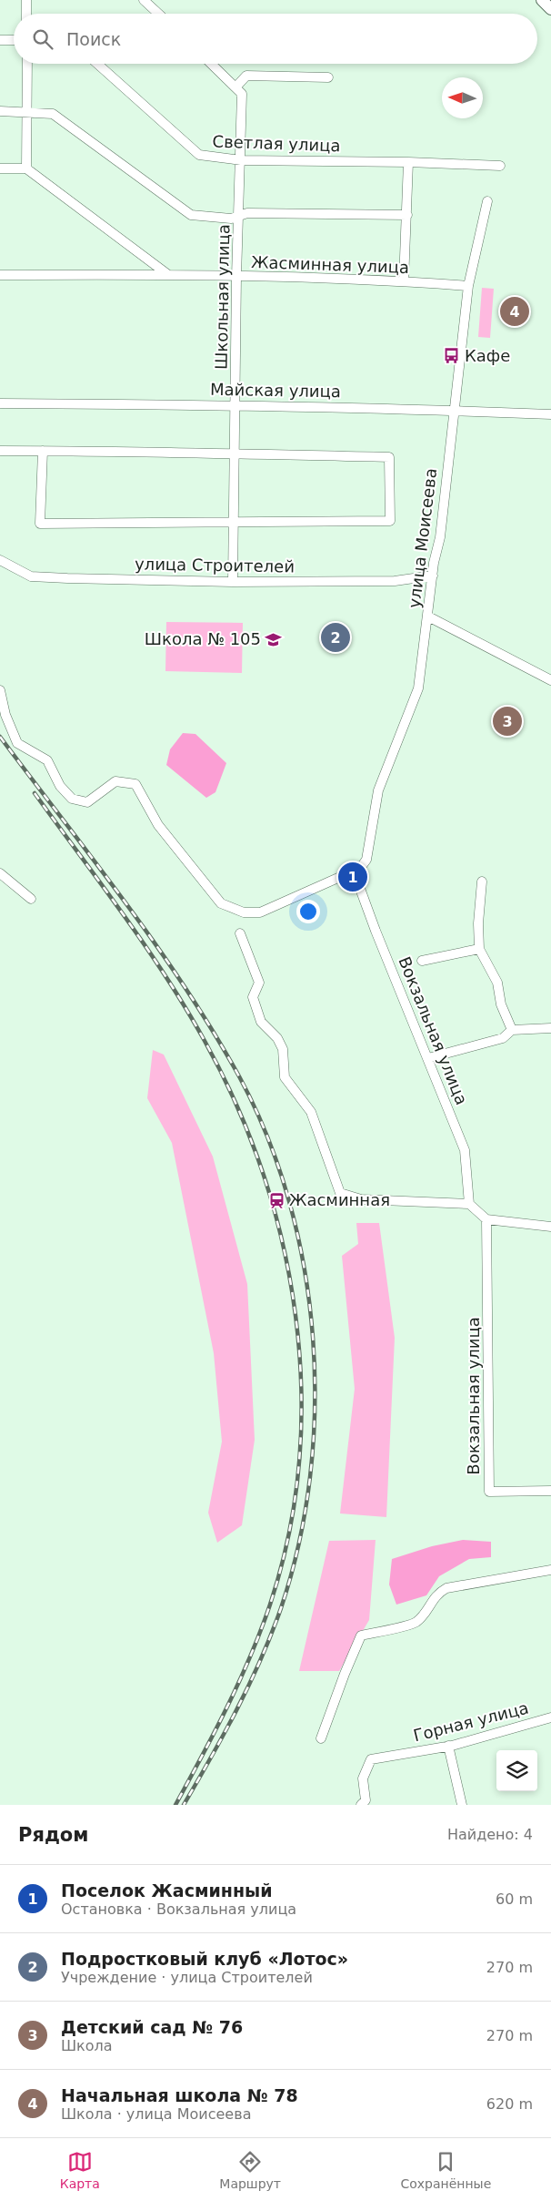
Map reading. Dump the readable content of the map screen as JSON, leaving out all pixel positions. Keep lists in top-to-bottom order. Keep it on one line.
{"streets":{"street":["Светлая улица","Жасминная улица","Школьная улица","Майская улица","улица Моисеева","улица Строителей","Вокзальная улица","Горная улица"]},"crossings":[["Светлая улица","Школьная улица"],["Жасминная улица","Школьная улица"],["Жасминная улица","улица Моисеева"],["Школьная улица","Майская улица"],["Школьная улица","улица Строителей"],["Майская улица","улица Моисеева"],["улица Моисеева","улица Строителей"],["улица Моисеева","Вокзальная улица"]],"places":{"bus stop":["Кафе"],"school or university":["Школа № 105"],"station":["Жасминная"]},"north":"left","page":{"search":"Поиск","pins":["4","2","3","1"],"heading":["Рядом","Найдено: 4"],"list":[{"mark":"1","name":"Поселок Жасминный","note":"Остановка · Вокзальная улица","value":"60 m"},{"mark":"2","name":"Подростковый клуб «Лотос»","note":"Учреждение · улица Строителей","value":"270 m"},{"mark":"3","name":"Детский сад № 76","note":"Школа","value":"270 m"},{"mark":"4","name":"Начальная школа № 78","note":"Школа · улица Моисеева","value":"620 m"}],"nav":["Карта","Маршрут","Сохранённые"]}}
